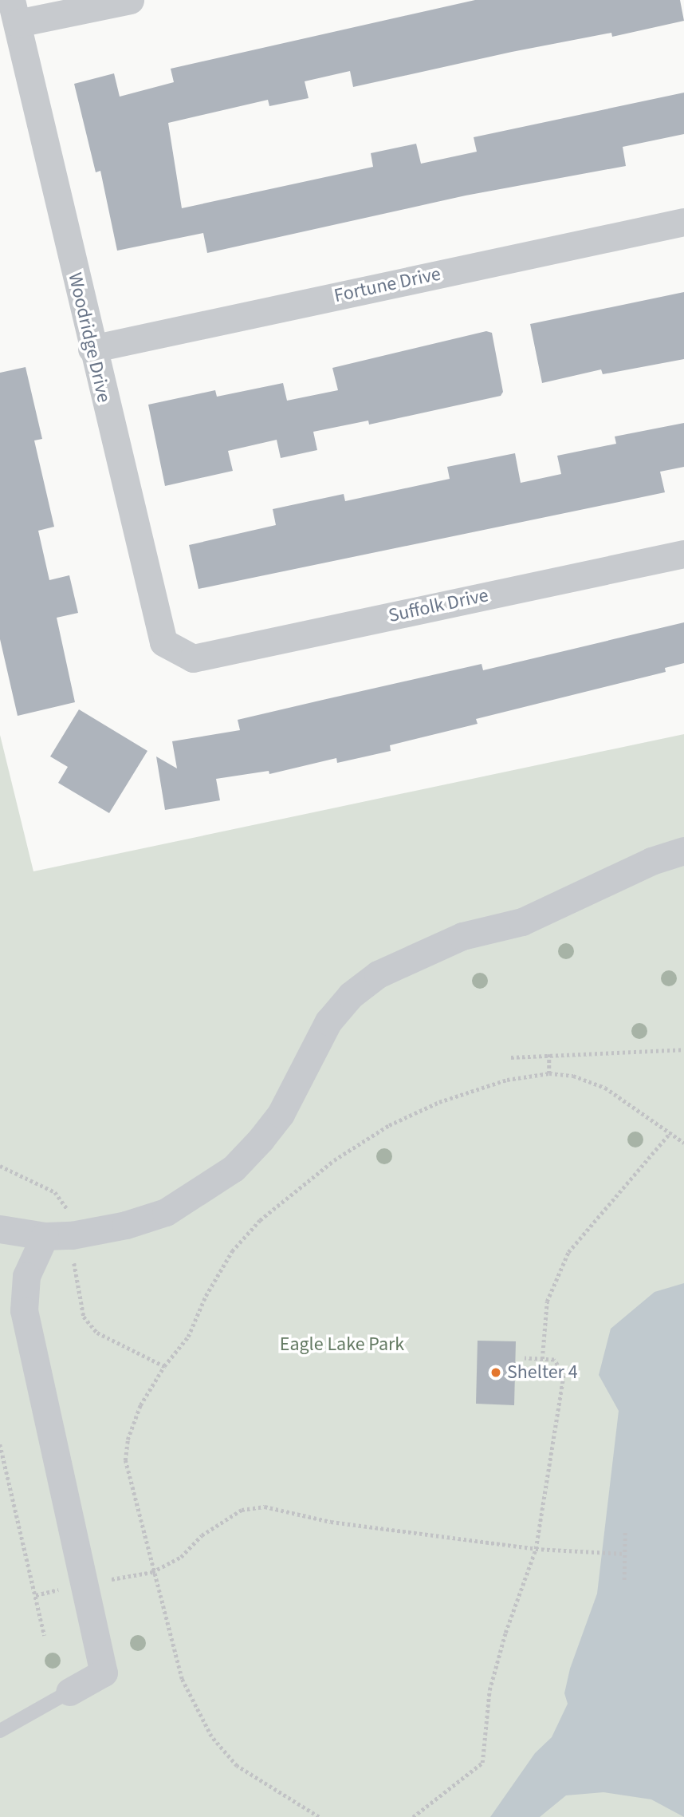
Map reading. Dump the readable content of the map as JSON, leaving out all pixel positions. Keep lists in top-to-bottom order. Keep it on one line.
{"streets":{"street":["Fortune Drive","Woodridge Drive","Suffolk Drive"]},"crossings":[["Fortune Drive","Woodridge Drive"],["Woodridge Drive","Suffolk Drive"]],"parks":["Eagle Lake Park"],"places":["Shelter 4"]}
